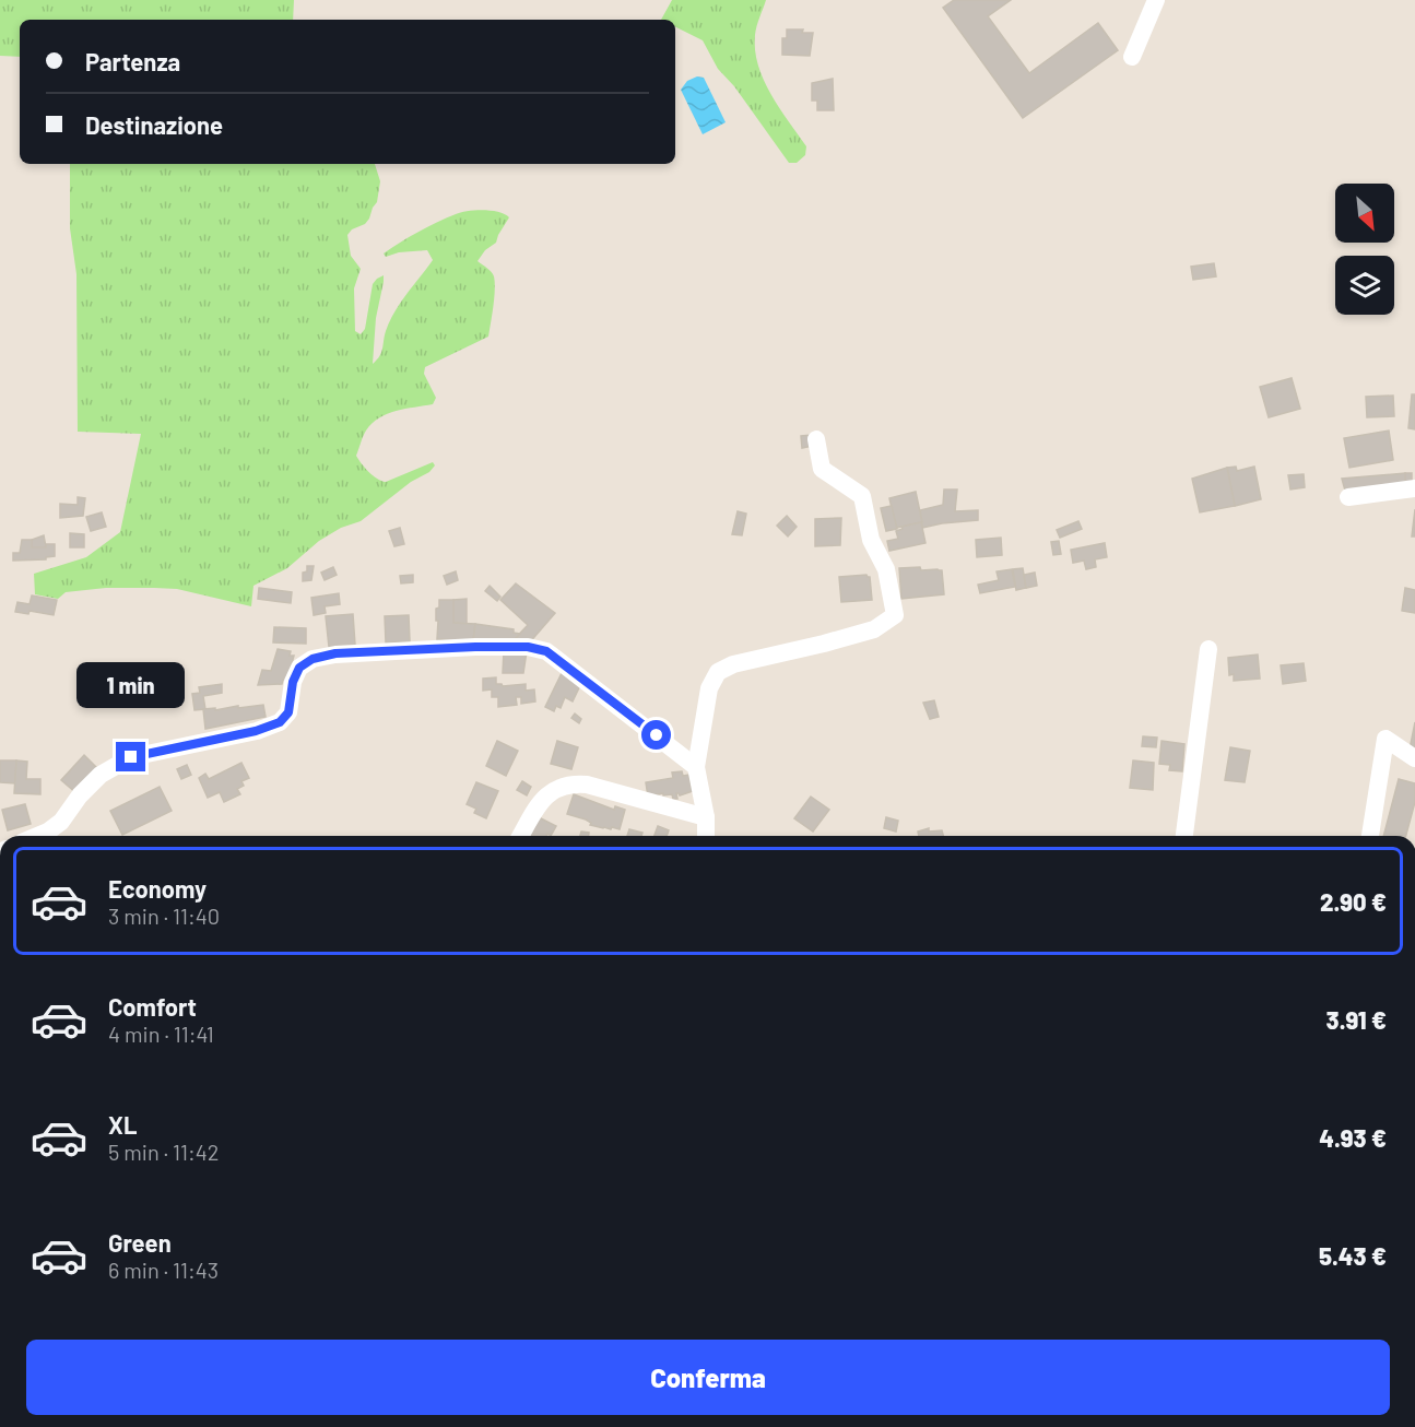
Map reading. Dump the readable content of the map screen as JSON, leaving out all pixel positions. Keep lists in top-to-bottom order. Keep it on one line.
{"north":"bottom right","page":{"banner":["Partenza","Destinazione"],"bubble":"1 min","list":[{"name":"Economy","note":"3 min · 11:40","value":"2.90 €"},{"name":"Comfort","note":"4 min · 11:41","value":"3.91 €"},{"name":"XL","note":"5 min · 11:42","value":"4.93 €"},{"name":"Green","note":"6 min · 11:43","value":"5.43 €"}],"buttons":"Conferma"}}
